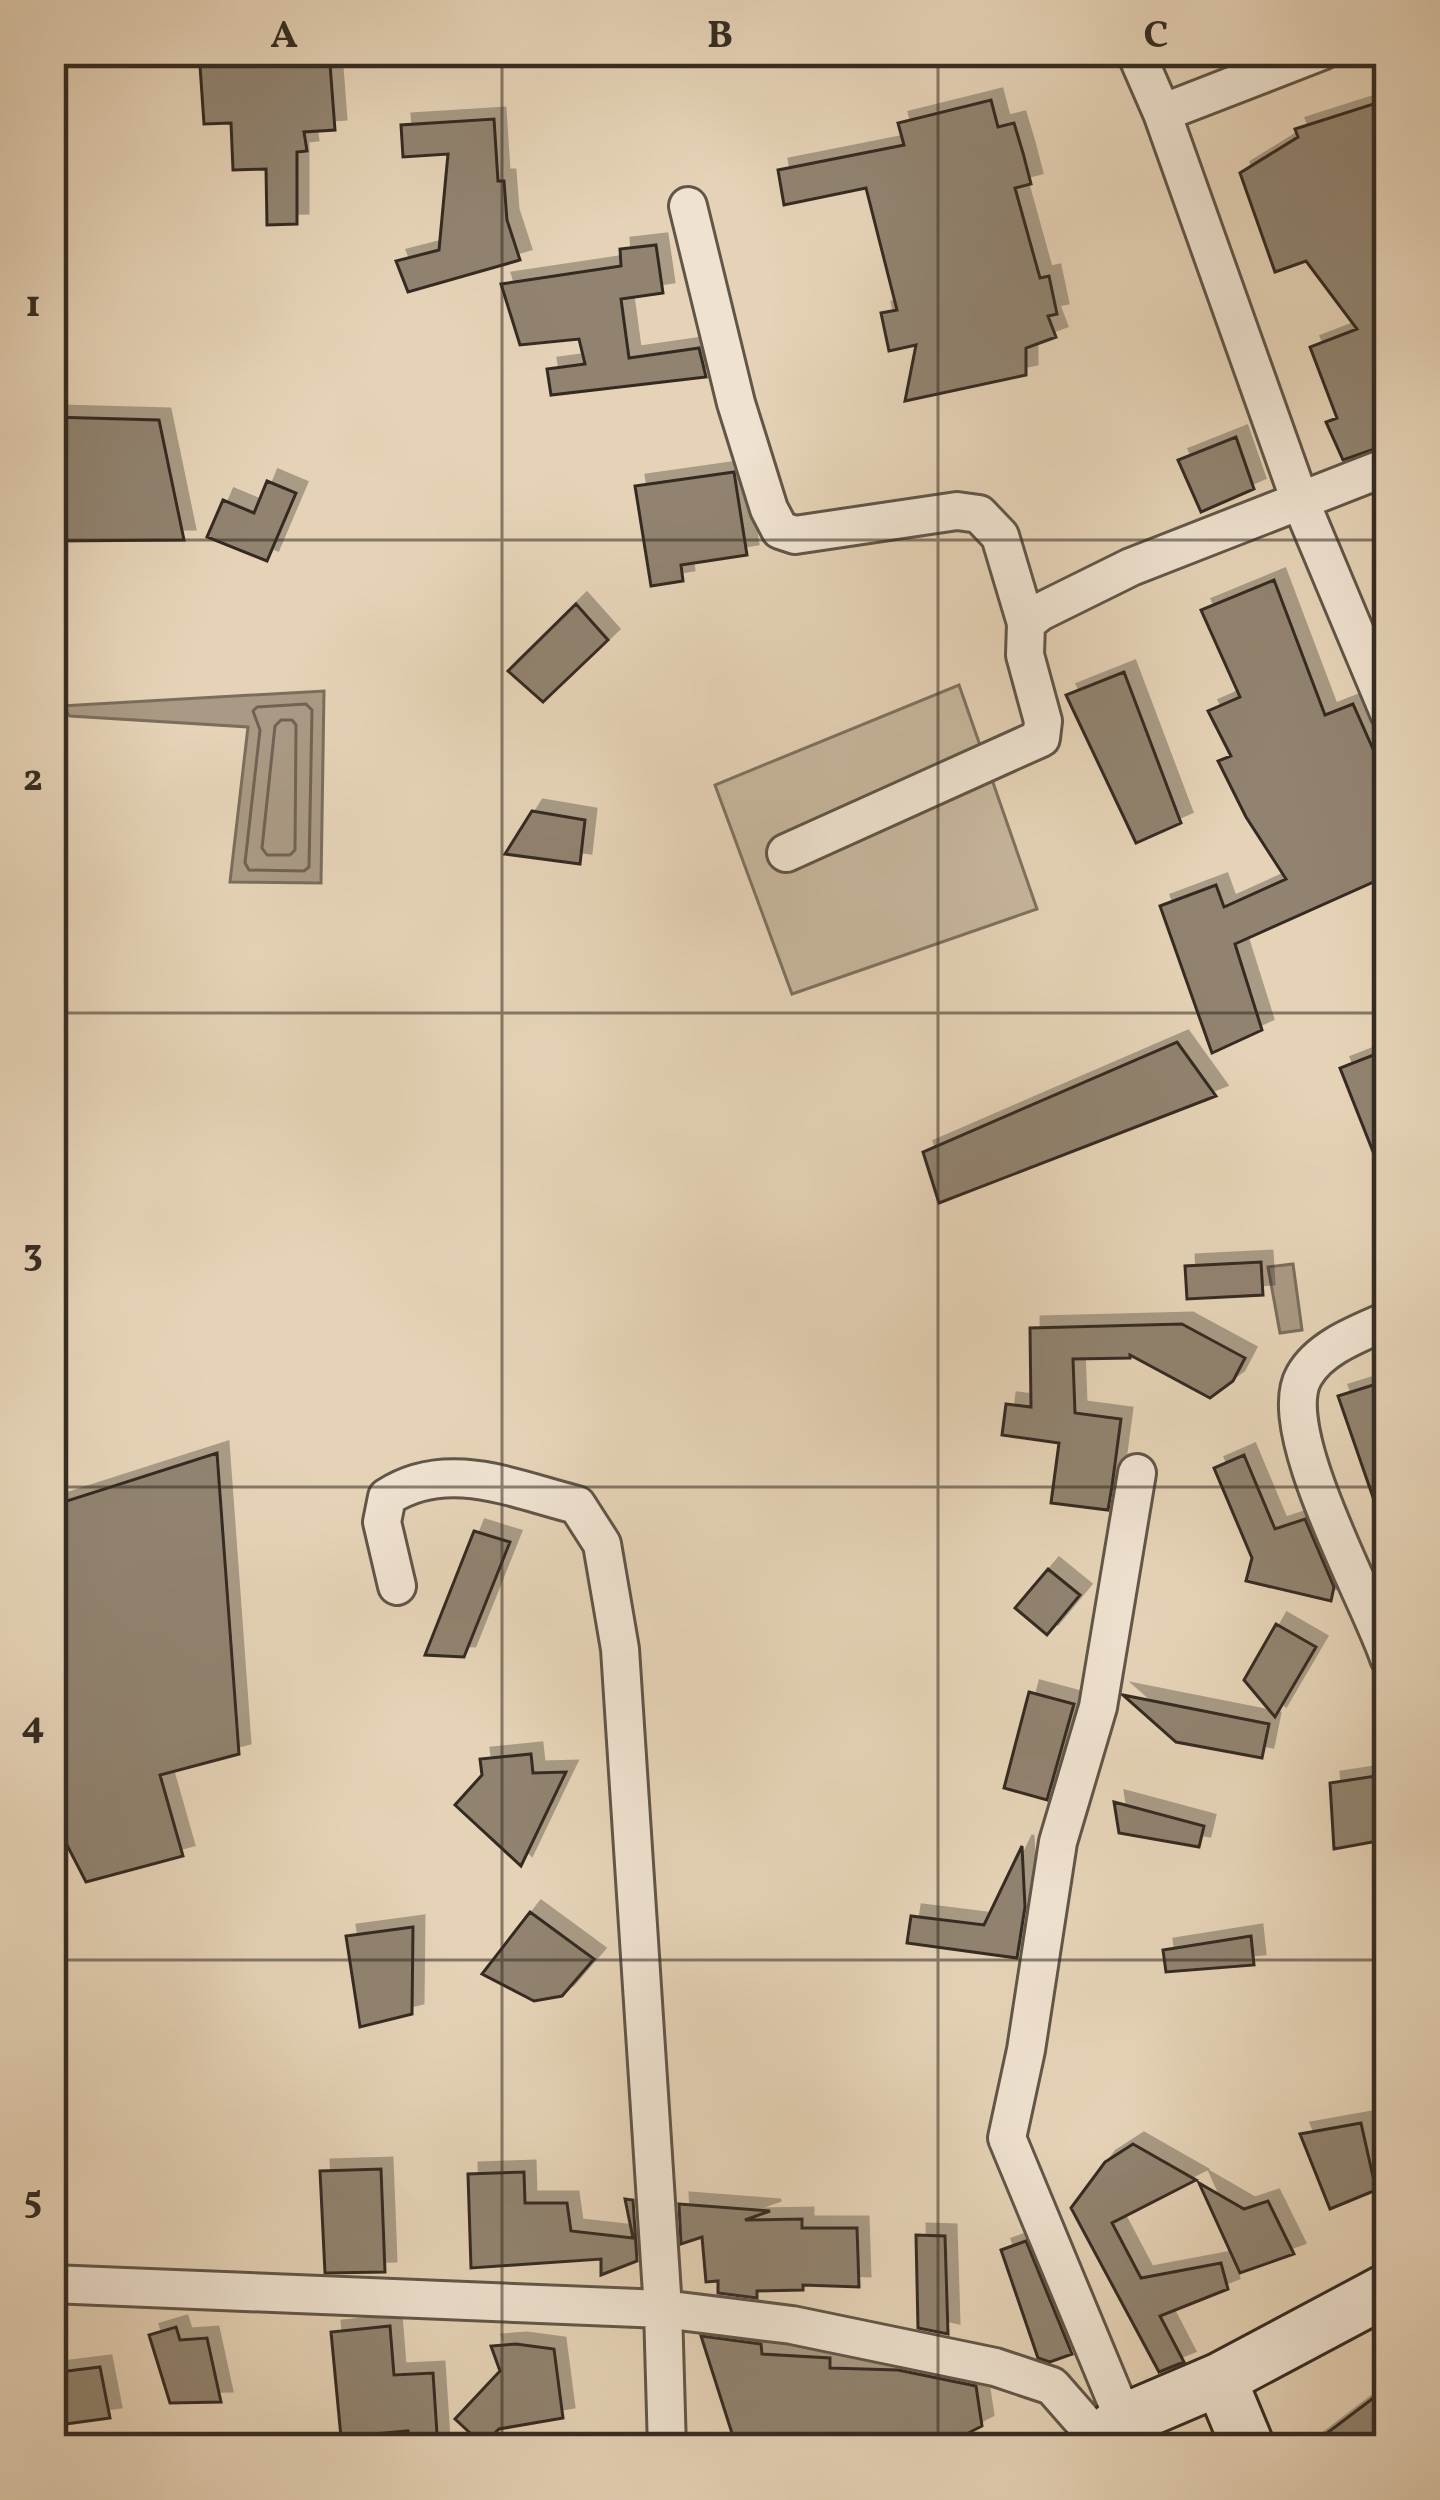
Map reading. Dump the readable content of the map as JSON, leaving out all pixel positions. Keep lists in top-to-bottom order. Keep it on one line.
{"grid":{"columns":["A","B","C"],"rows":["1","2","3","4","5"]}}
